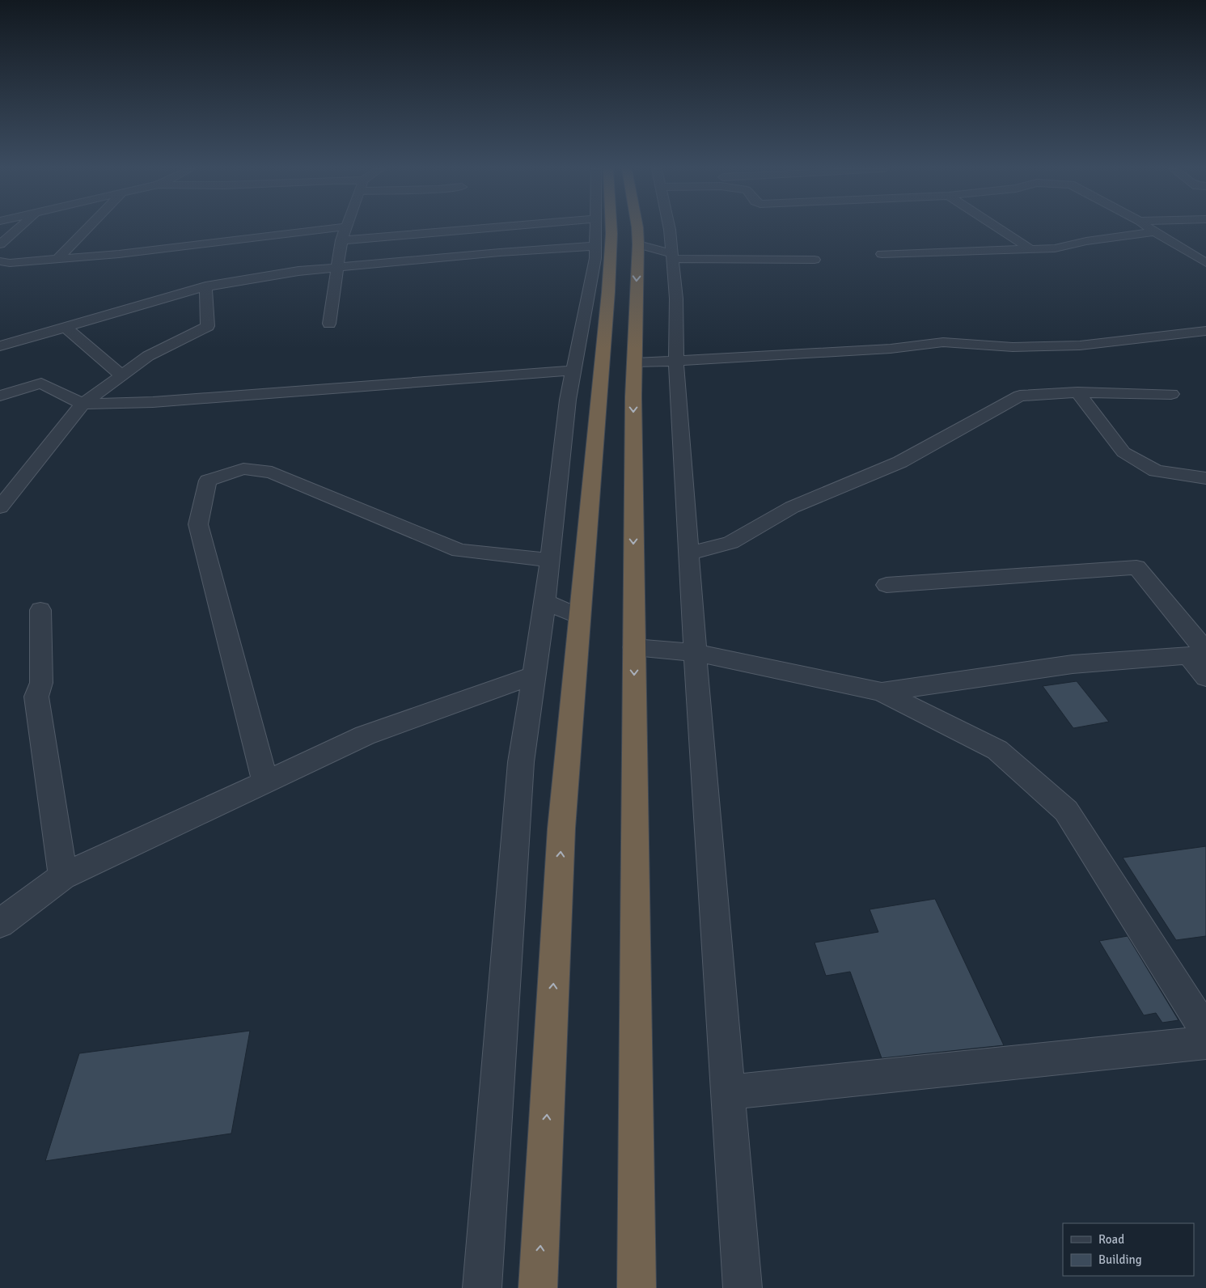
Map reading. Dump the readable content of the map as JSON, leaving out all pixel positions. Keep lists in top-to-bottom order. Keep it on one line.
{"legend":["Road","Building"]}
